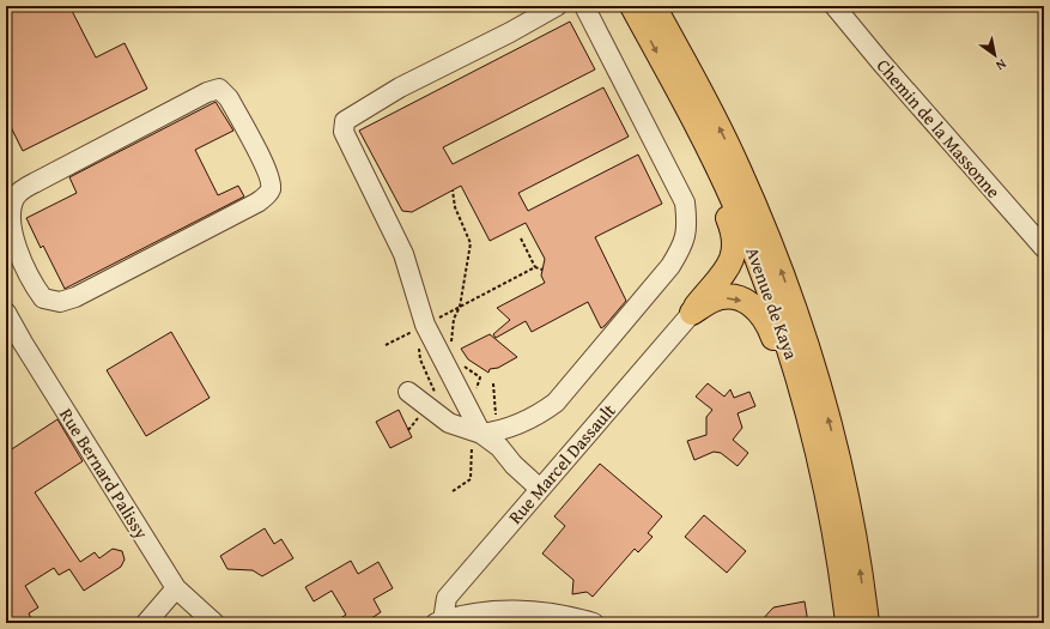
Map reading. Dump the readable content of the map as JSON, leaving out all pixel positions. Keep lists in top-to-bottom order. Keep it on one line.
{"streets":{"main road":["Avenue de Kaya"],"street":["Chemin de la Massonne","Rue Marcel Dassault","Rue Bernard Palissy"]},"north":"bottom right"}
